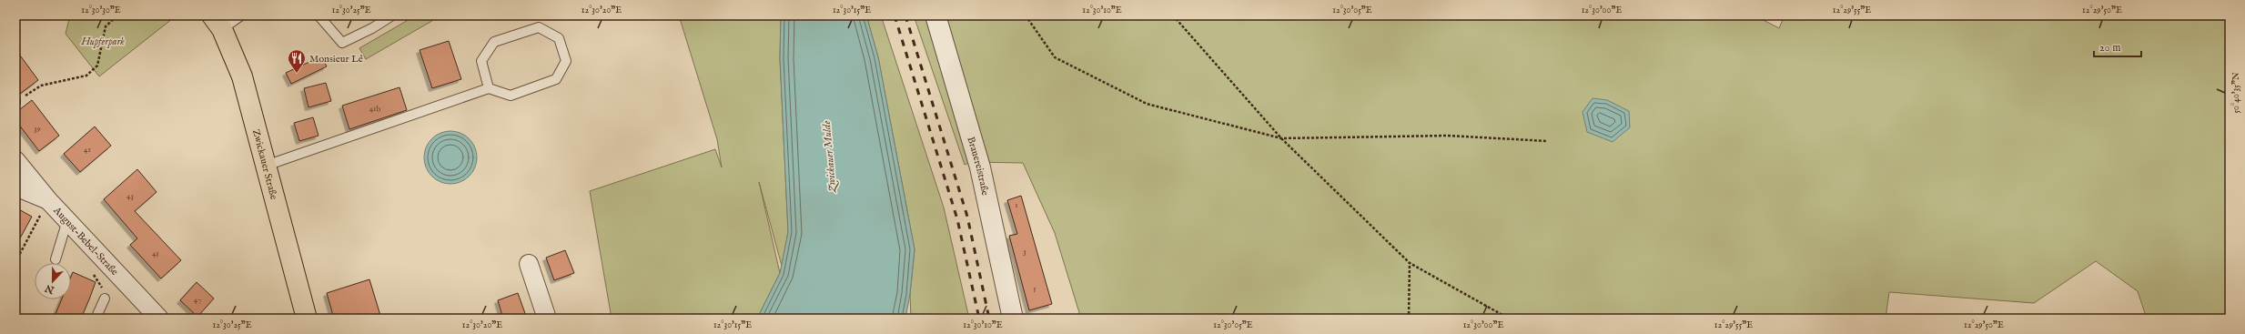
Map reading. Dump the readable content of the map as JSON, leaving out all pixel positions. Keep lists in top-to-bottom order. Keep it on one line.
{"streets":{"main road":["Zwickauer Straße"],"street":["Brauereistraße","August-Bebel-Straße"]},"water":["Zwickauer Mulde"],"parks":["Hupferpark"],"places":{"restaurant":["Monsieur Lê"]},"house_numbers":["41b","39","41","43","1","3","45","5","47"],"scale_bar":"20 m","north":"bottom","coordinates":["12°30'30\"E","12°30'25\"E","12°30'20\"E","12°30'15\"E","12°30'10\"E","12°30'05\"E","12°30'00\"E","12°29'55\"E","12°29'50\"E","50°40'35\"N"]}
